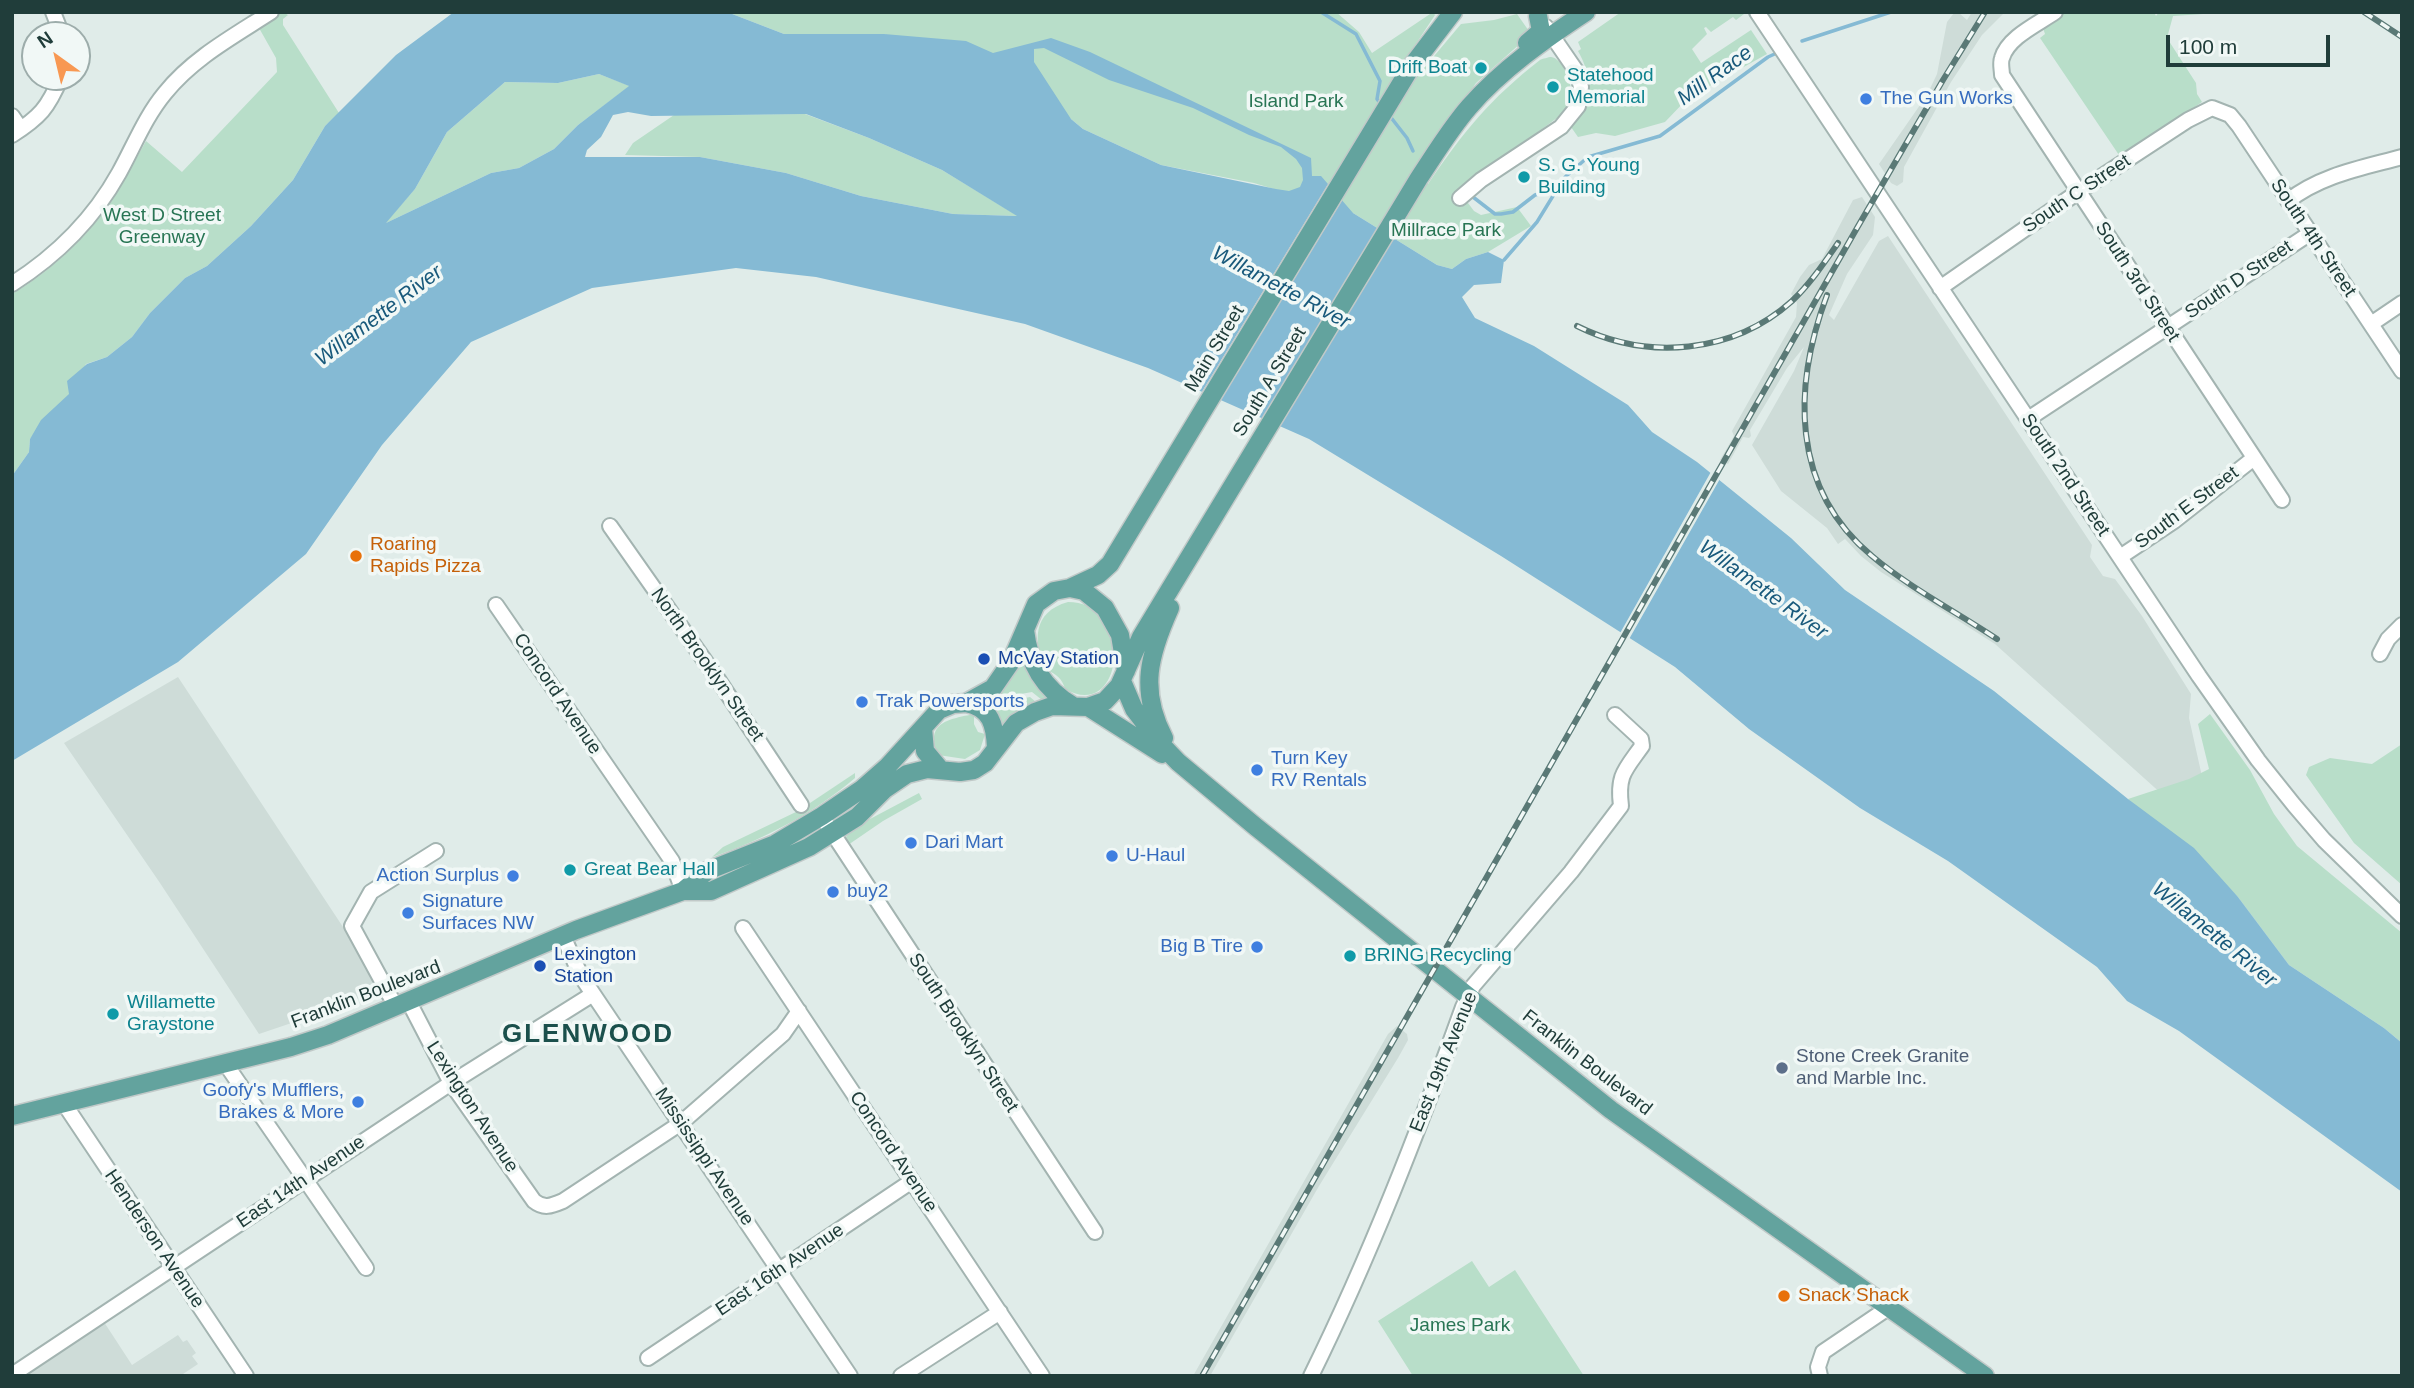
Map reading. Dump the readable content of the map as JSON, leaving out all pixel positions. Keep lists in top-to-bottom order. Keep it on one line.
{"streets":{"main road":["Main Street","South A Street","Franklin Boulevard"],"street":["South C Street","South 4th Street","South D Street","South 3rd Street","South 2nd Street","South E Street","North Brooklyn Street","Concord Avenue","South Brooklyn Street","East 19th Avenue","Lexington Avenue","Mississippi Avenue","East 14th Avenue","Henderson Avenue","East 16th Avenue"]},"crossings":[["South C Street","South 4th Street"],["South C Street","South 3rd Street"],["South C Street","South 2nd Street"],["South 4th Street","South D Street"],["South D Street","South 3rd Street"],["South D Street","South 2nd Street"],["South 3rd Street","South E Street"],["Main Street","South A Street"],["Main Street","Franklin Boulevard"],["South A Street","Franklin Boulevard"],["South 2nd Street","South E Street"],["Concord Avenue","Franklin Boulevard"],["Concord Avenue","East 16th Avenue"],["Franklin Boulevard","South Brooklyn Street"],["Franklin Boulevard","East 19th Avenue"],["Franklin Boulevard","Lexington Avenue"],["Franklin Boulevard","Mississippi Avenue"],["Franklin Boulevard","Henderson Avenue"],["Lexington Avenue","Mississippi Avenue"],["Lexington Avenue","East 14th Avenue"],["Mississippi Avenue","East 14th Avenue"],["Mississippi Avenue","East 16th Avenue"],["East 14th Avenue","Henderson Avenue"]],"districts":["GLENWOOD"],"water":["Mill Race","Willamette River"],"parks":["Island Park","West D Street Greenway","Millrace Park","James Park"],"places":["Drift Boat","Statehood Memorial","The Gun Works","S. G. Young Building","Roaring Rapids Pizza","McVay Station","Trak Powersports","Turn Key RV Rentals","Dari Mart","U-Haul","Great Bear Hall","Action Surplus","buy2","Signature Surfaces NW","Big B Tire","BRING Recycling","Lexington Station","Willamette Graystone","Stone Creek Granite and Marble Inc.","Goofy's Mufflers, Brakes & More","Snack Shack"],"scale_bar":"100 m","north":"top left"}
